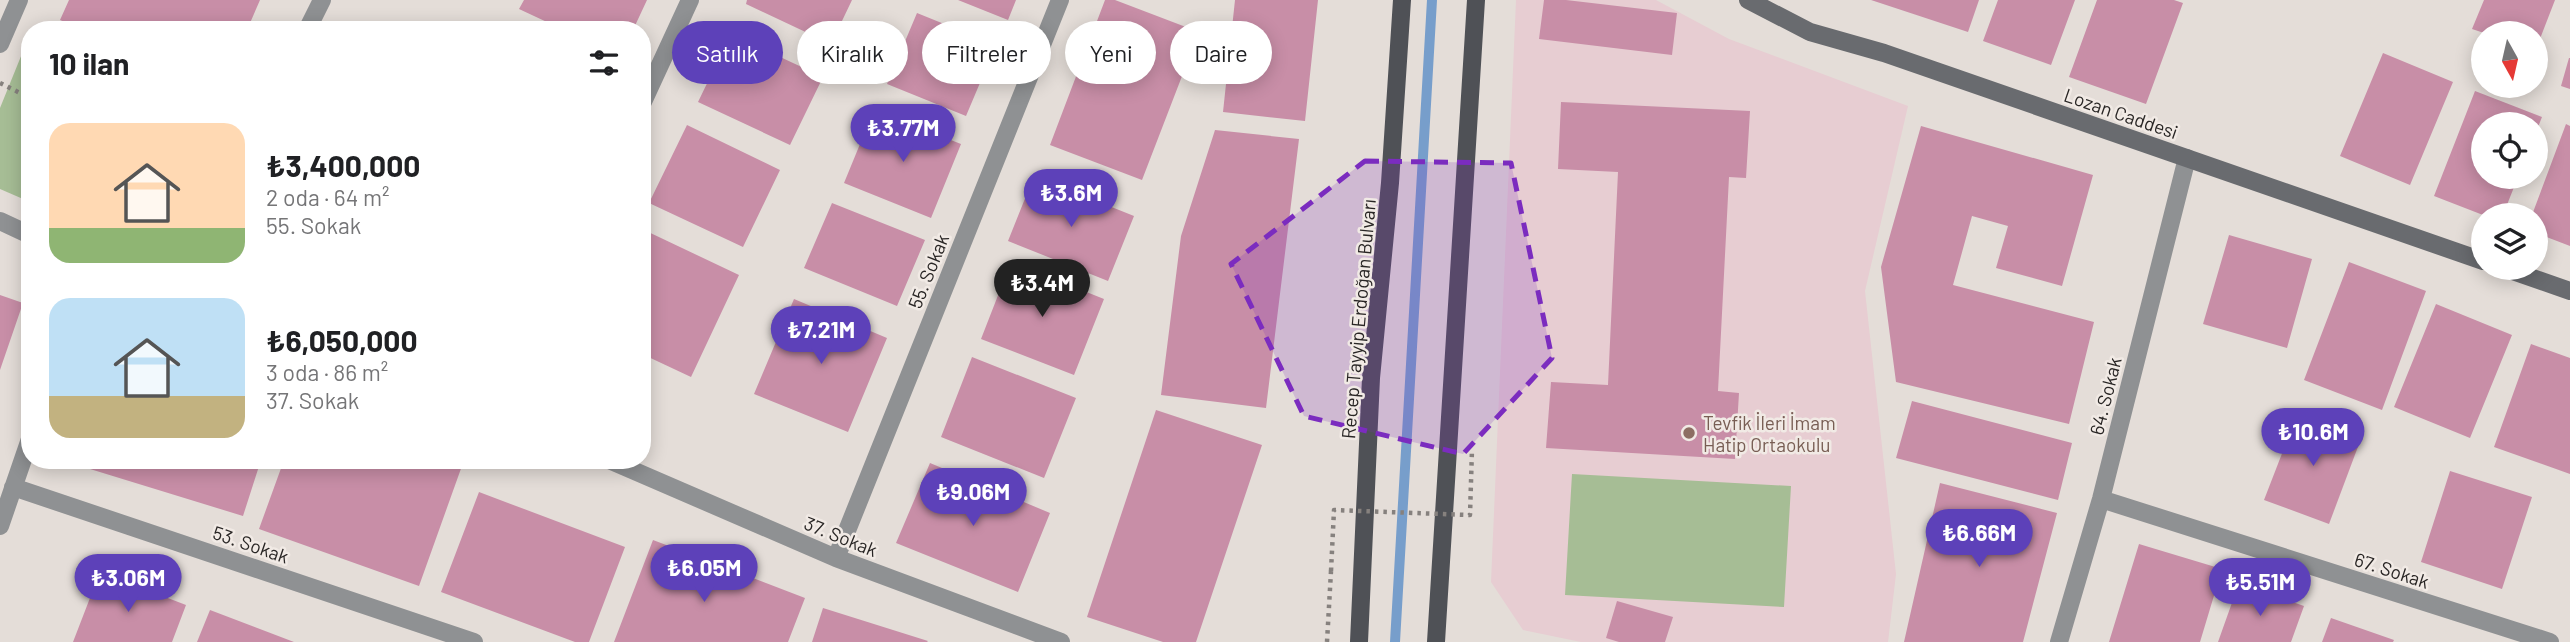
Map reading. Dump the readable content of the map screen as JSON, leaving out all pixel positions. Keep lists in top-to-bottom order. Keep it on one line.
{"streets":{"main road":["Lozan Caddesi","Recep Tayyip Erdoğan Bulvarı"],"street":["55. Sokak","64. Sokak","37. Sokak","53. Sokak","67. Sokak"]},"crossings":[["Lozan Caddesi","64. Sokak"],["55. Sokak","37. Sokak"],["64. Sokak","67. Sokak"]],"places":["Tevfik İleri İmam Hatip Ortaokulu"],"north":"bottom","page":{"chip":["Satılık","Kiralık","Filtreler","Yeni","Daire"],"heading":"10 ilan","price":["₺3.77M","₺3.6M","₺3.4M","₺7.21M","₺10.6M","₺9.06M","₺6.66M","₺6.05M","₺3.06M","₺5.51M"],"list":[{"name":"₺3,400,000","note":"2 oda · 64 m² · 55. Sokak"},{"name":"₺6,050,000","note":"3 oda · 86 m² · 37. Sokak"}]}}
